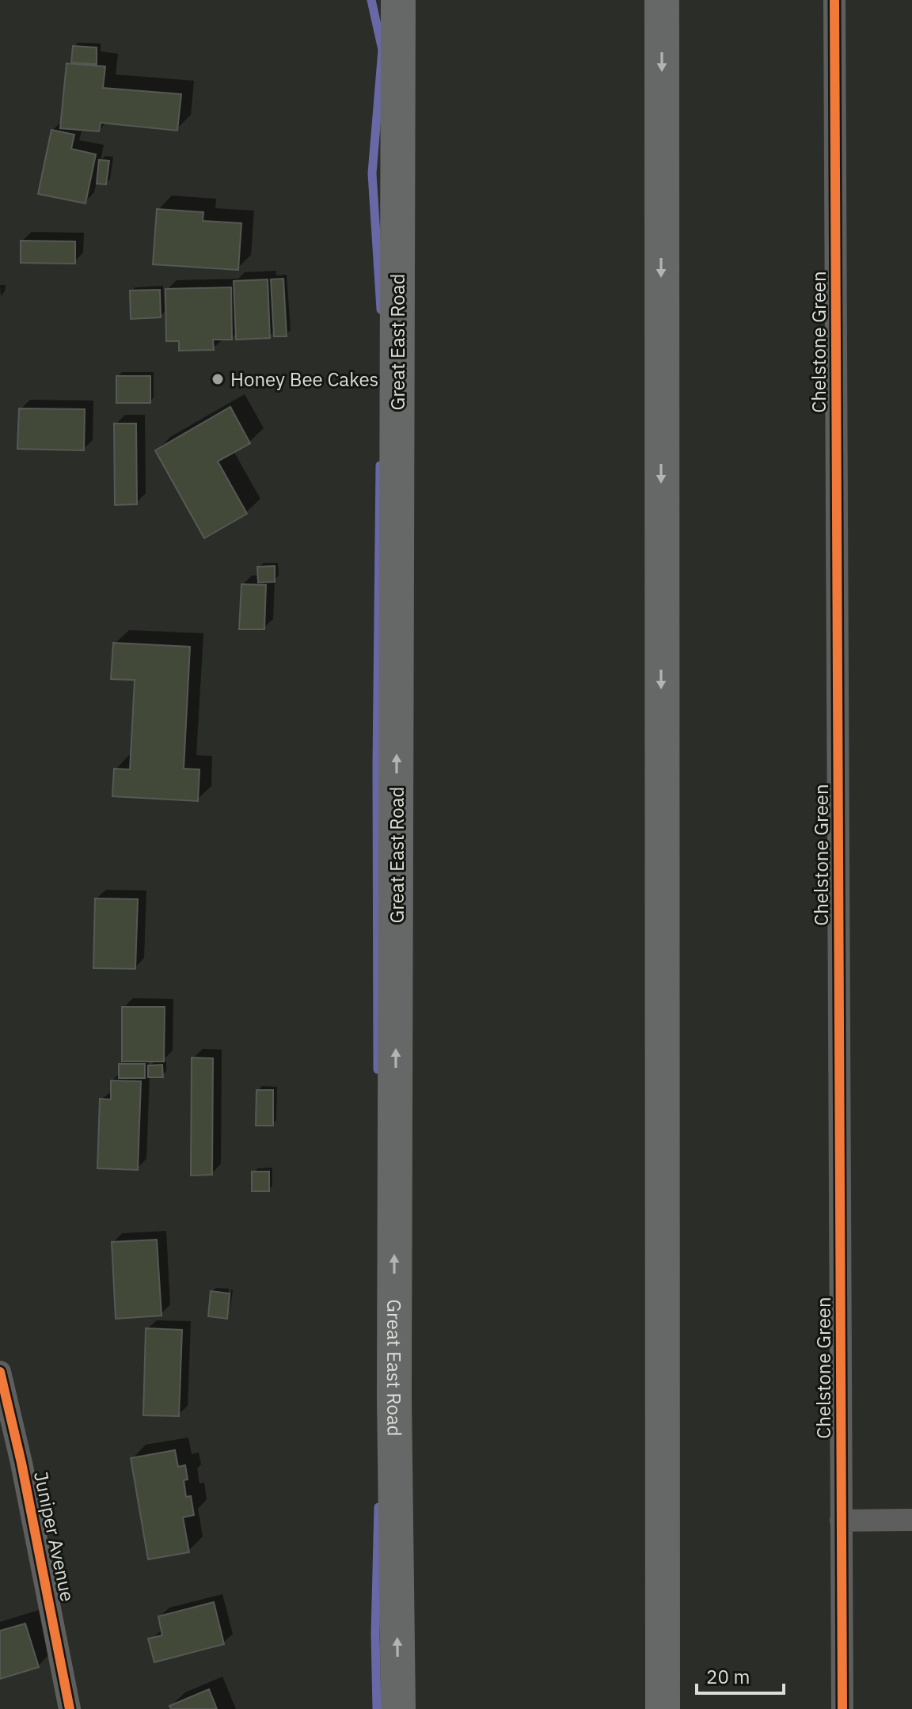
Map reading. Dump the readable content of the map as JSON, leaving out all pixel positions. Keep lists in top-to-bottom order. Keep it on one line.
{"streets":{"main road":["Great East Road"],"street":["Chelstone Green","Juniper Avenue"]},"places":["Honey Bee Cakes"],"scale_bar":"20 m"}
